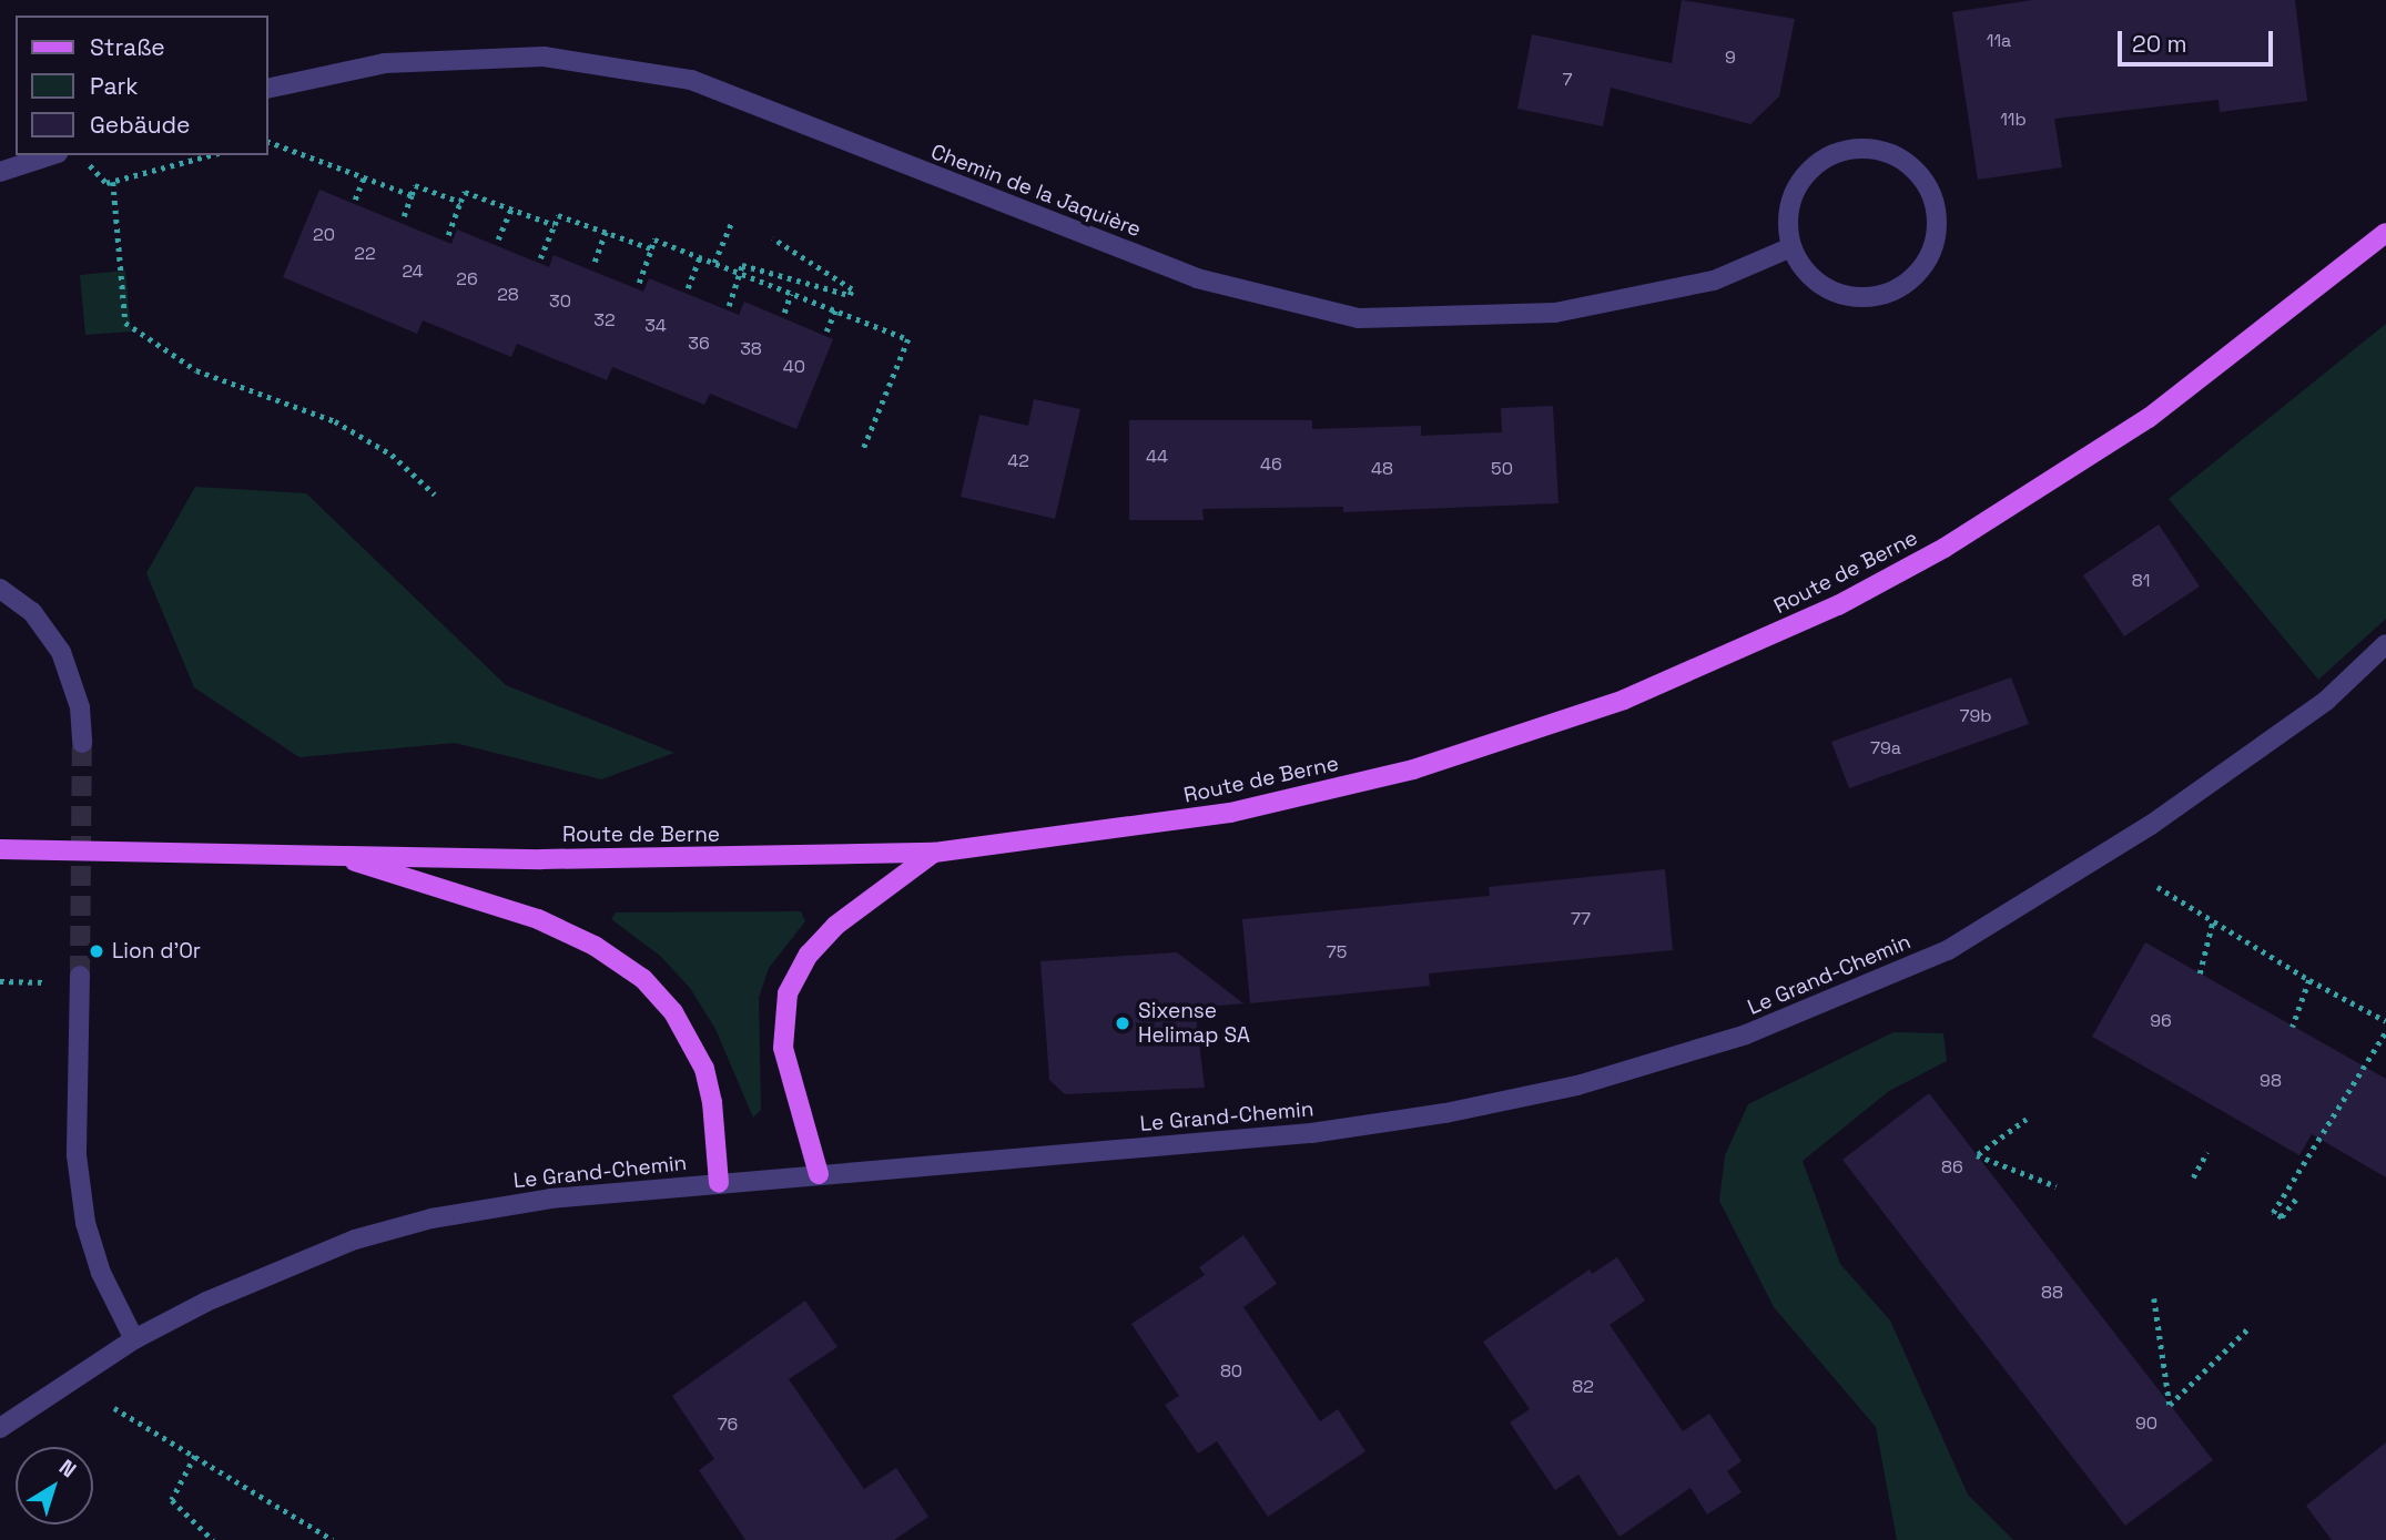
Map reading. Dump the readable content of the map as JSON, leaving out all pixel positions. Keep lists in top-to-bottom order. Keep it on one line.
{"streets":{"main road":["Route de Berne"],"street":["Chemin de la Jaquière","Le Grand-Chemin"]},"places":["Lion d'Or","Sixense Helimap SA"],"house_numbers":["11a","9","7","11b","20","22","24","26","28","30","32","34","36","38","40","44","42","46","48","50","81","79b","79a","77","75","96","98","86","88","80","82","90","76"],"legend":["Straße","Park","Gebäude"],"scale_bar":"20 m","north":"top right"}
